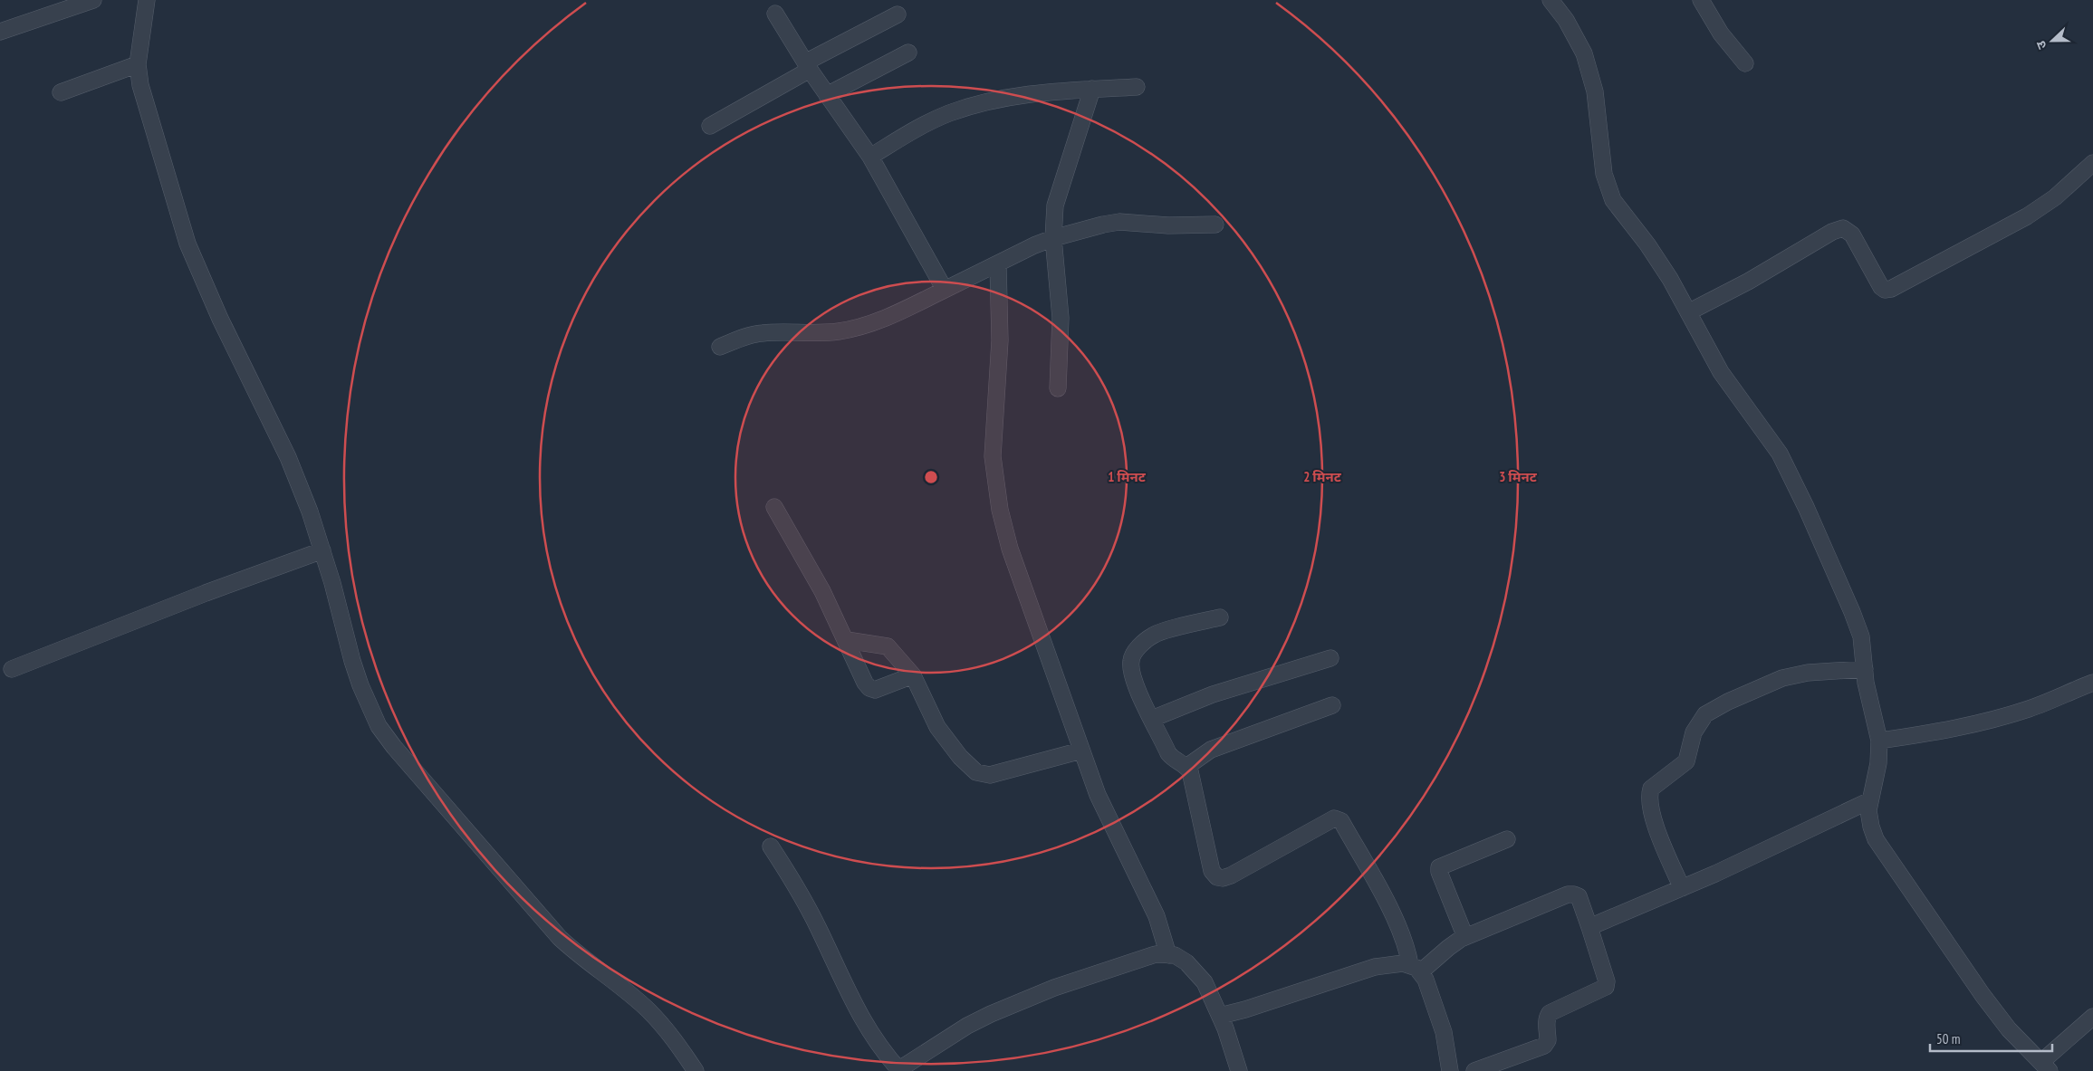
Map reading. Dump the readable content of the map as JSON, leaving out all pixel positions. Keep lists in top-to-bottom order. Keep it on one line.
{"scale_bar":"50 m","north":"left","rings":["1 मिनट","2 मिनट","3 मिनट"]}
